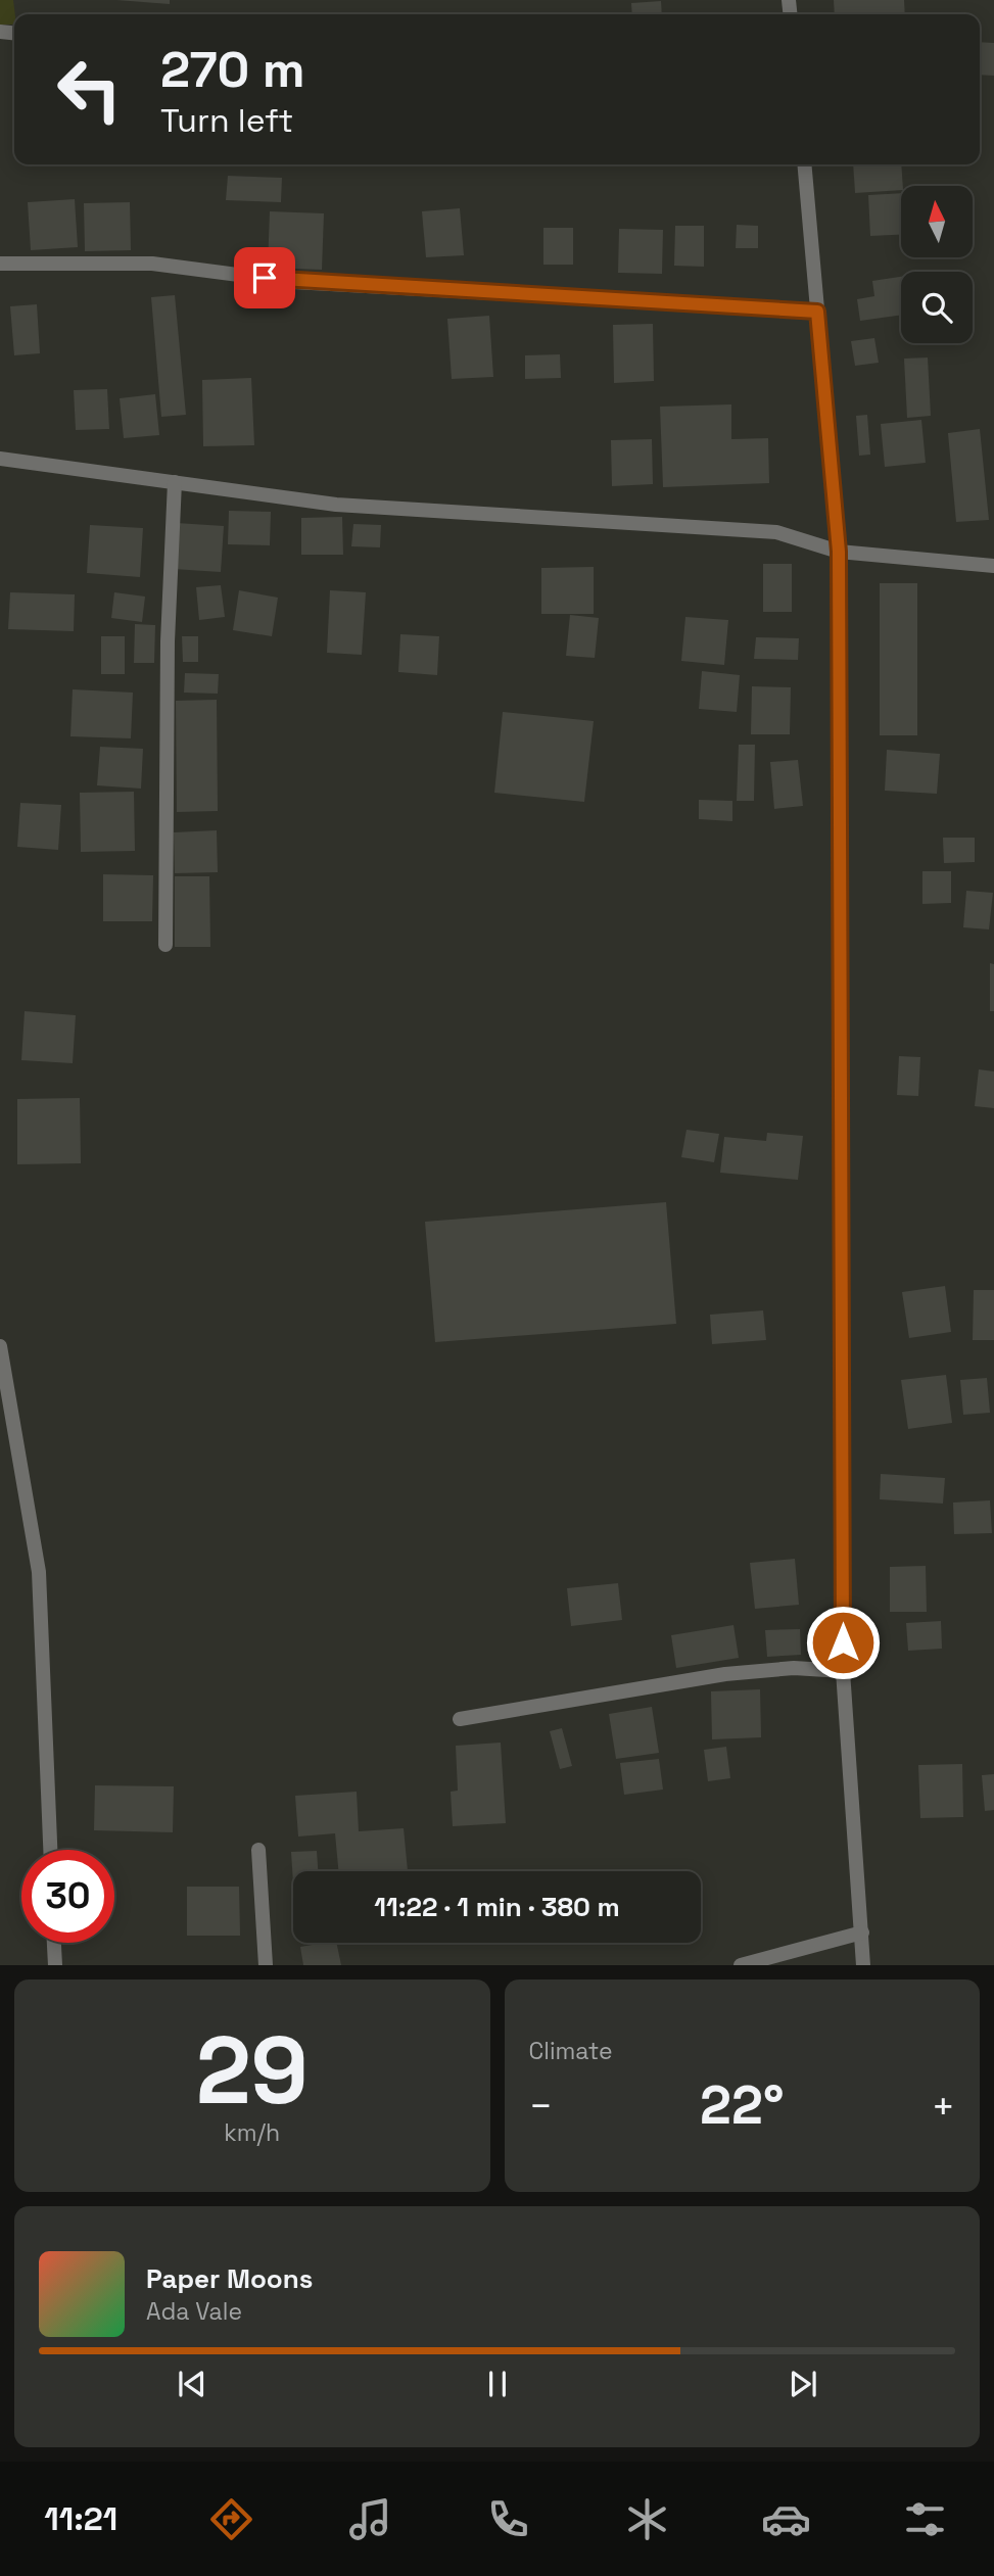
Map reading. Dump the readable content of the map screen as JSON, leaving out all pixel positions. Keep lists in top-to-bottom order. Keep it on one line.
{"north":"top","page":{"turn":["270 m","Turn left"],"limit":"30","trip":"11:22 · 1 min · 380 m","tile":[["29","km/h"],"Climate"],"heat":["−","22°","+"],"song":["Paper Moons","Ada Vale"],"tabs":"11:21"}}
